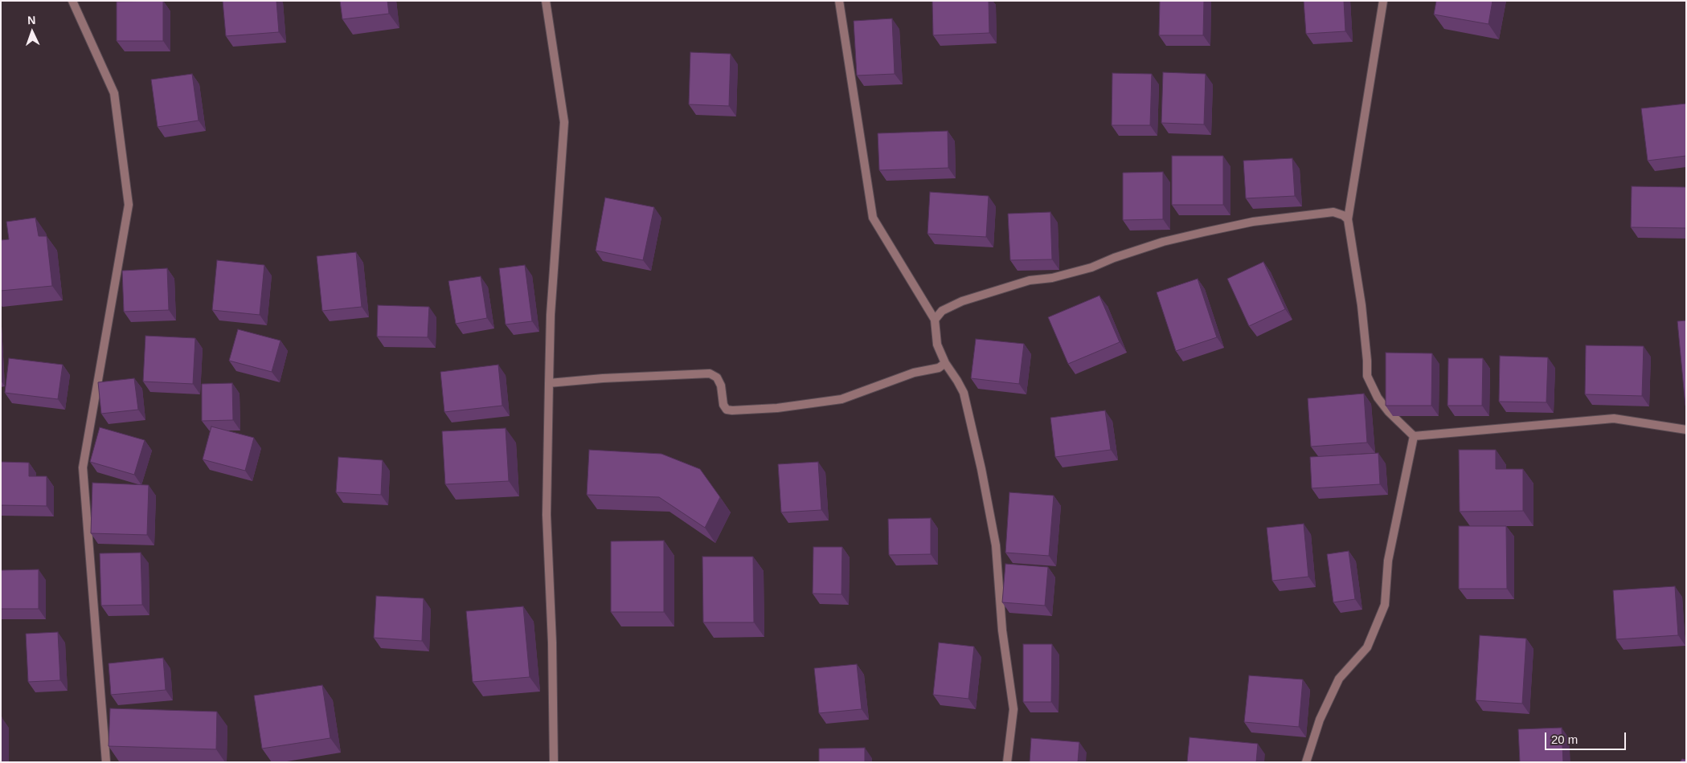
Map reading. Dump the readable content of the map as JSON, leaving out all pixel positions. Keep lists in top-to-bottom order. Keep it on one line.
{"scale_bar":"20 m","north":"top"}
